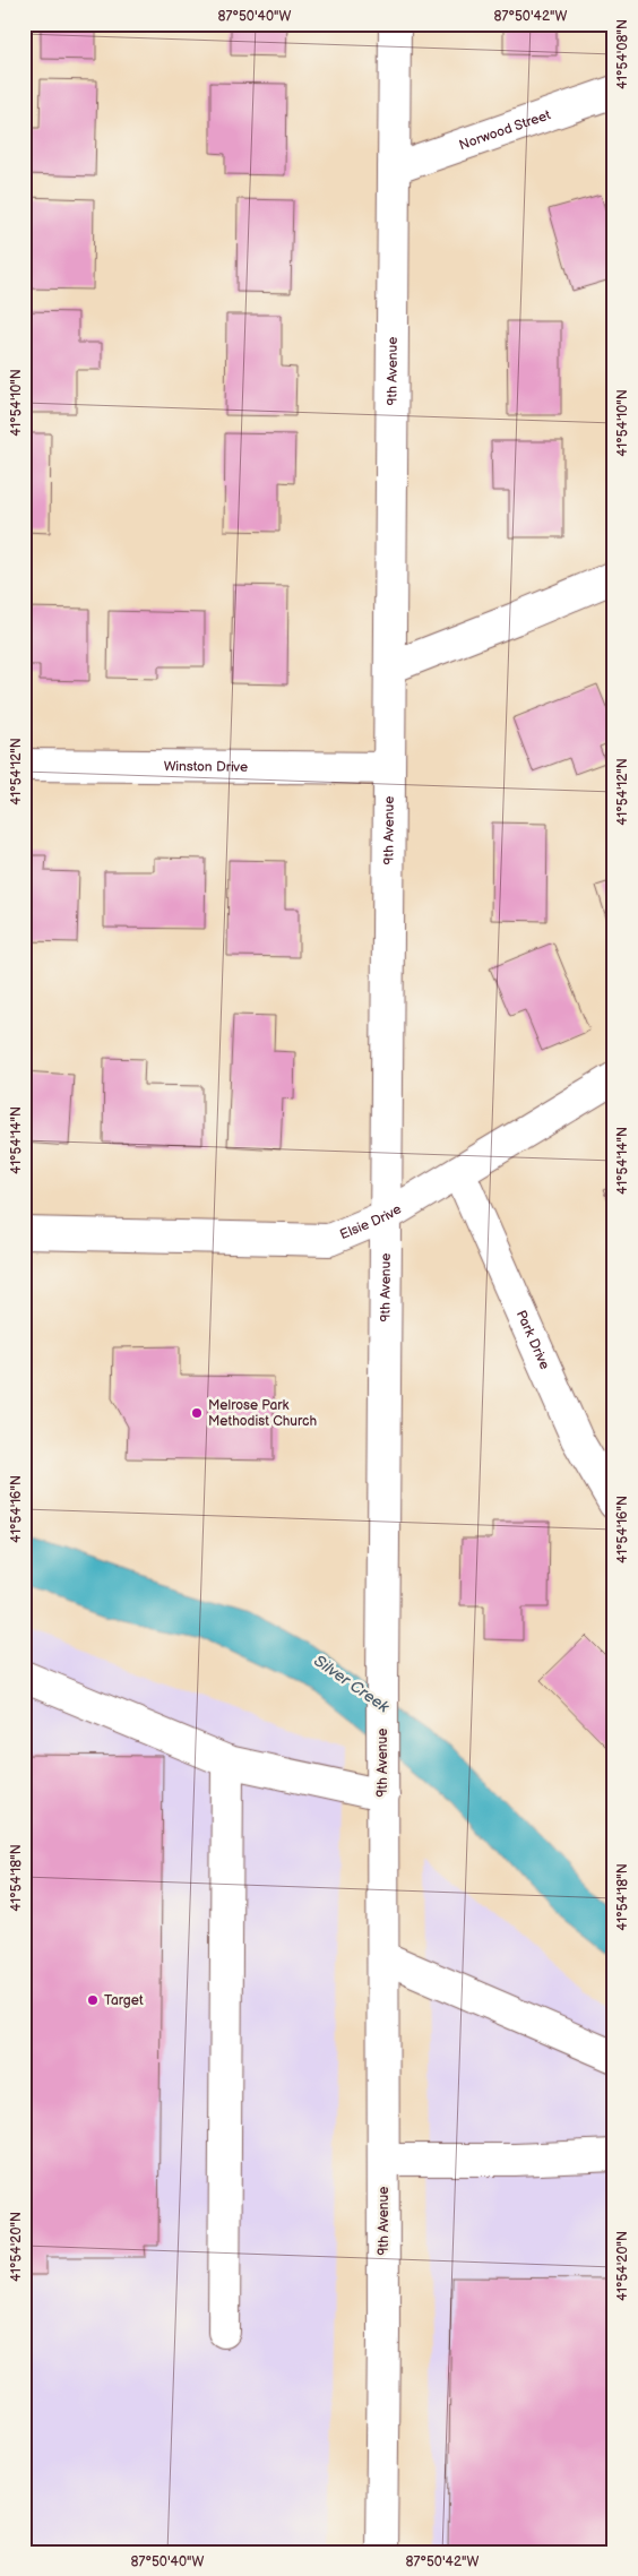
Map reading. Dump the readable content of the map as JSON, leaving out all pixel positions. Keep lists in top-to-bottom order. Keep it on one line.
{"streets":{"street":["Norwood Street","9th Avenue","Winston Drive","Elsie Drive","Park Drive"]},"crossings":[["Norwood Street","9th Avenue"],["9th Avenue","Winston Drive"],["9th Avenue","Elsie Drive"],["Elsie Drive","Park Drive"]],"water":["Silver Creek"],"places":["Melrose Park Methodist Church","Target"],"coordinates":["87°50'40\"W","87°50'42\"W","41°54'08\"N","41°54'10\"N","41°54'12\"N","41°54'14\"N","41°54'16\"N","41°54'18\"N","41°54'20\"N"]}
